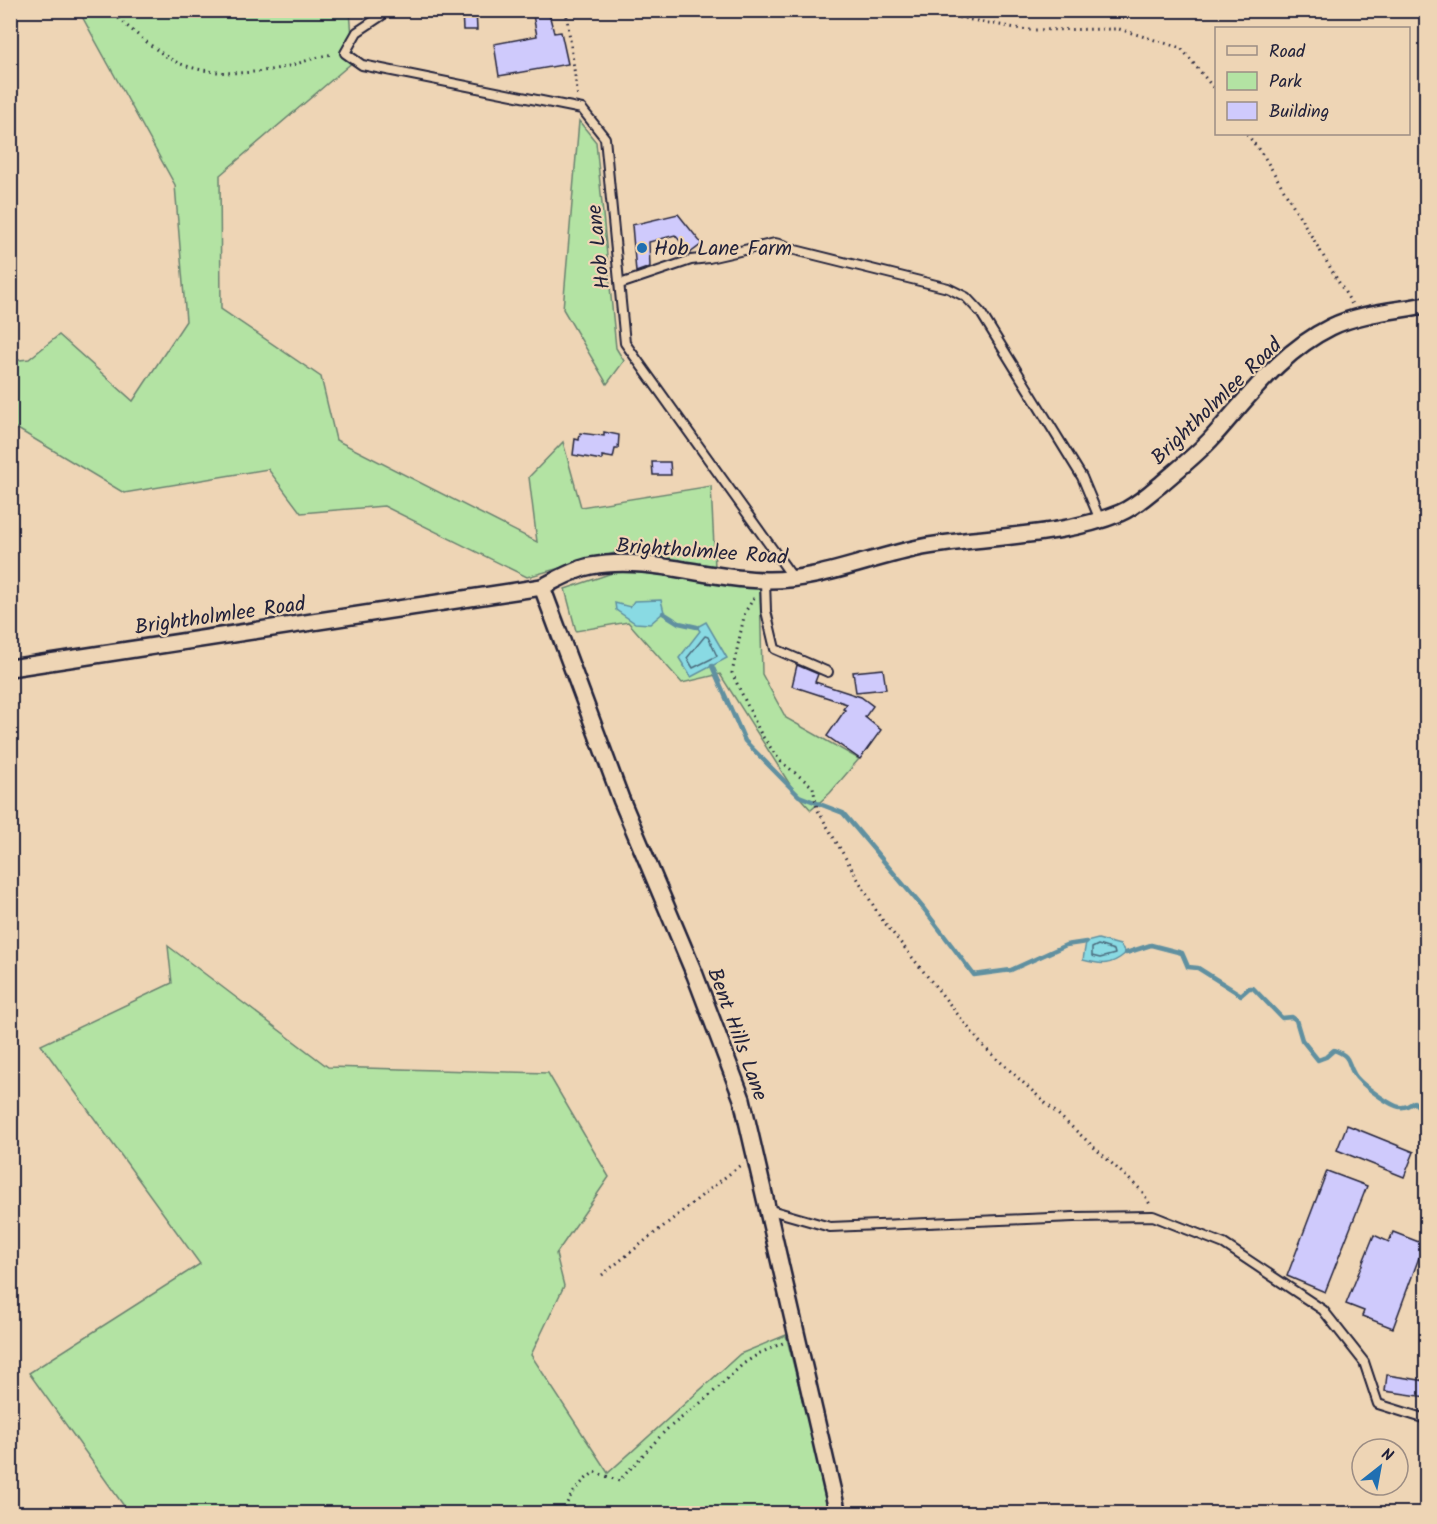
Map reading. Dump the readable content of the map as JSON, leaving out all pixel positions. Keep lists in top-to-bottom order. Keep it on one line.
{"streets":{"street":["Brightholmlee Road","Bent Hills Lane"],"lane":["Hob Lane"]},"crossings":[["Hob Lane","Brightholmlee Road"],["Brightholmlee Road","Bent Hills Lane"]],"places":["Hob Lane Farm"],"legend":["Road","Park","Building"],"north":"top right"}
